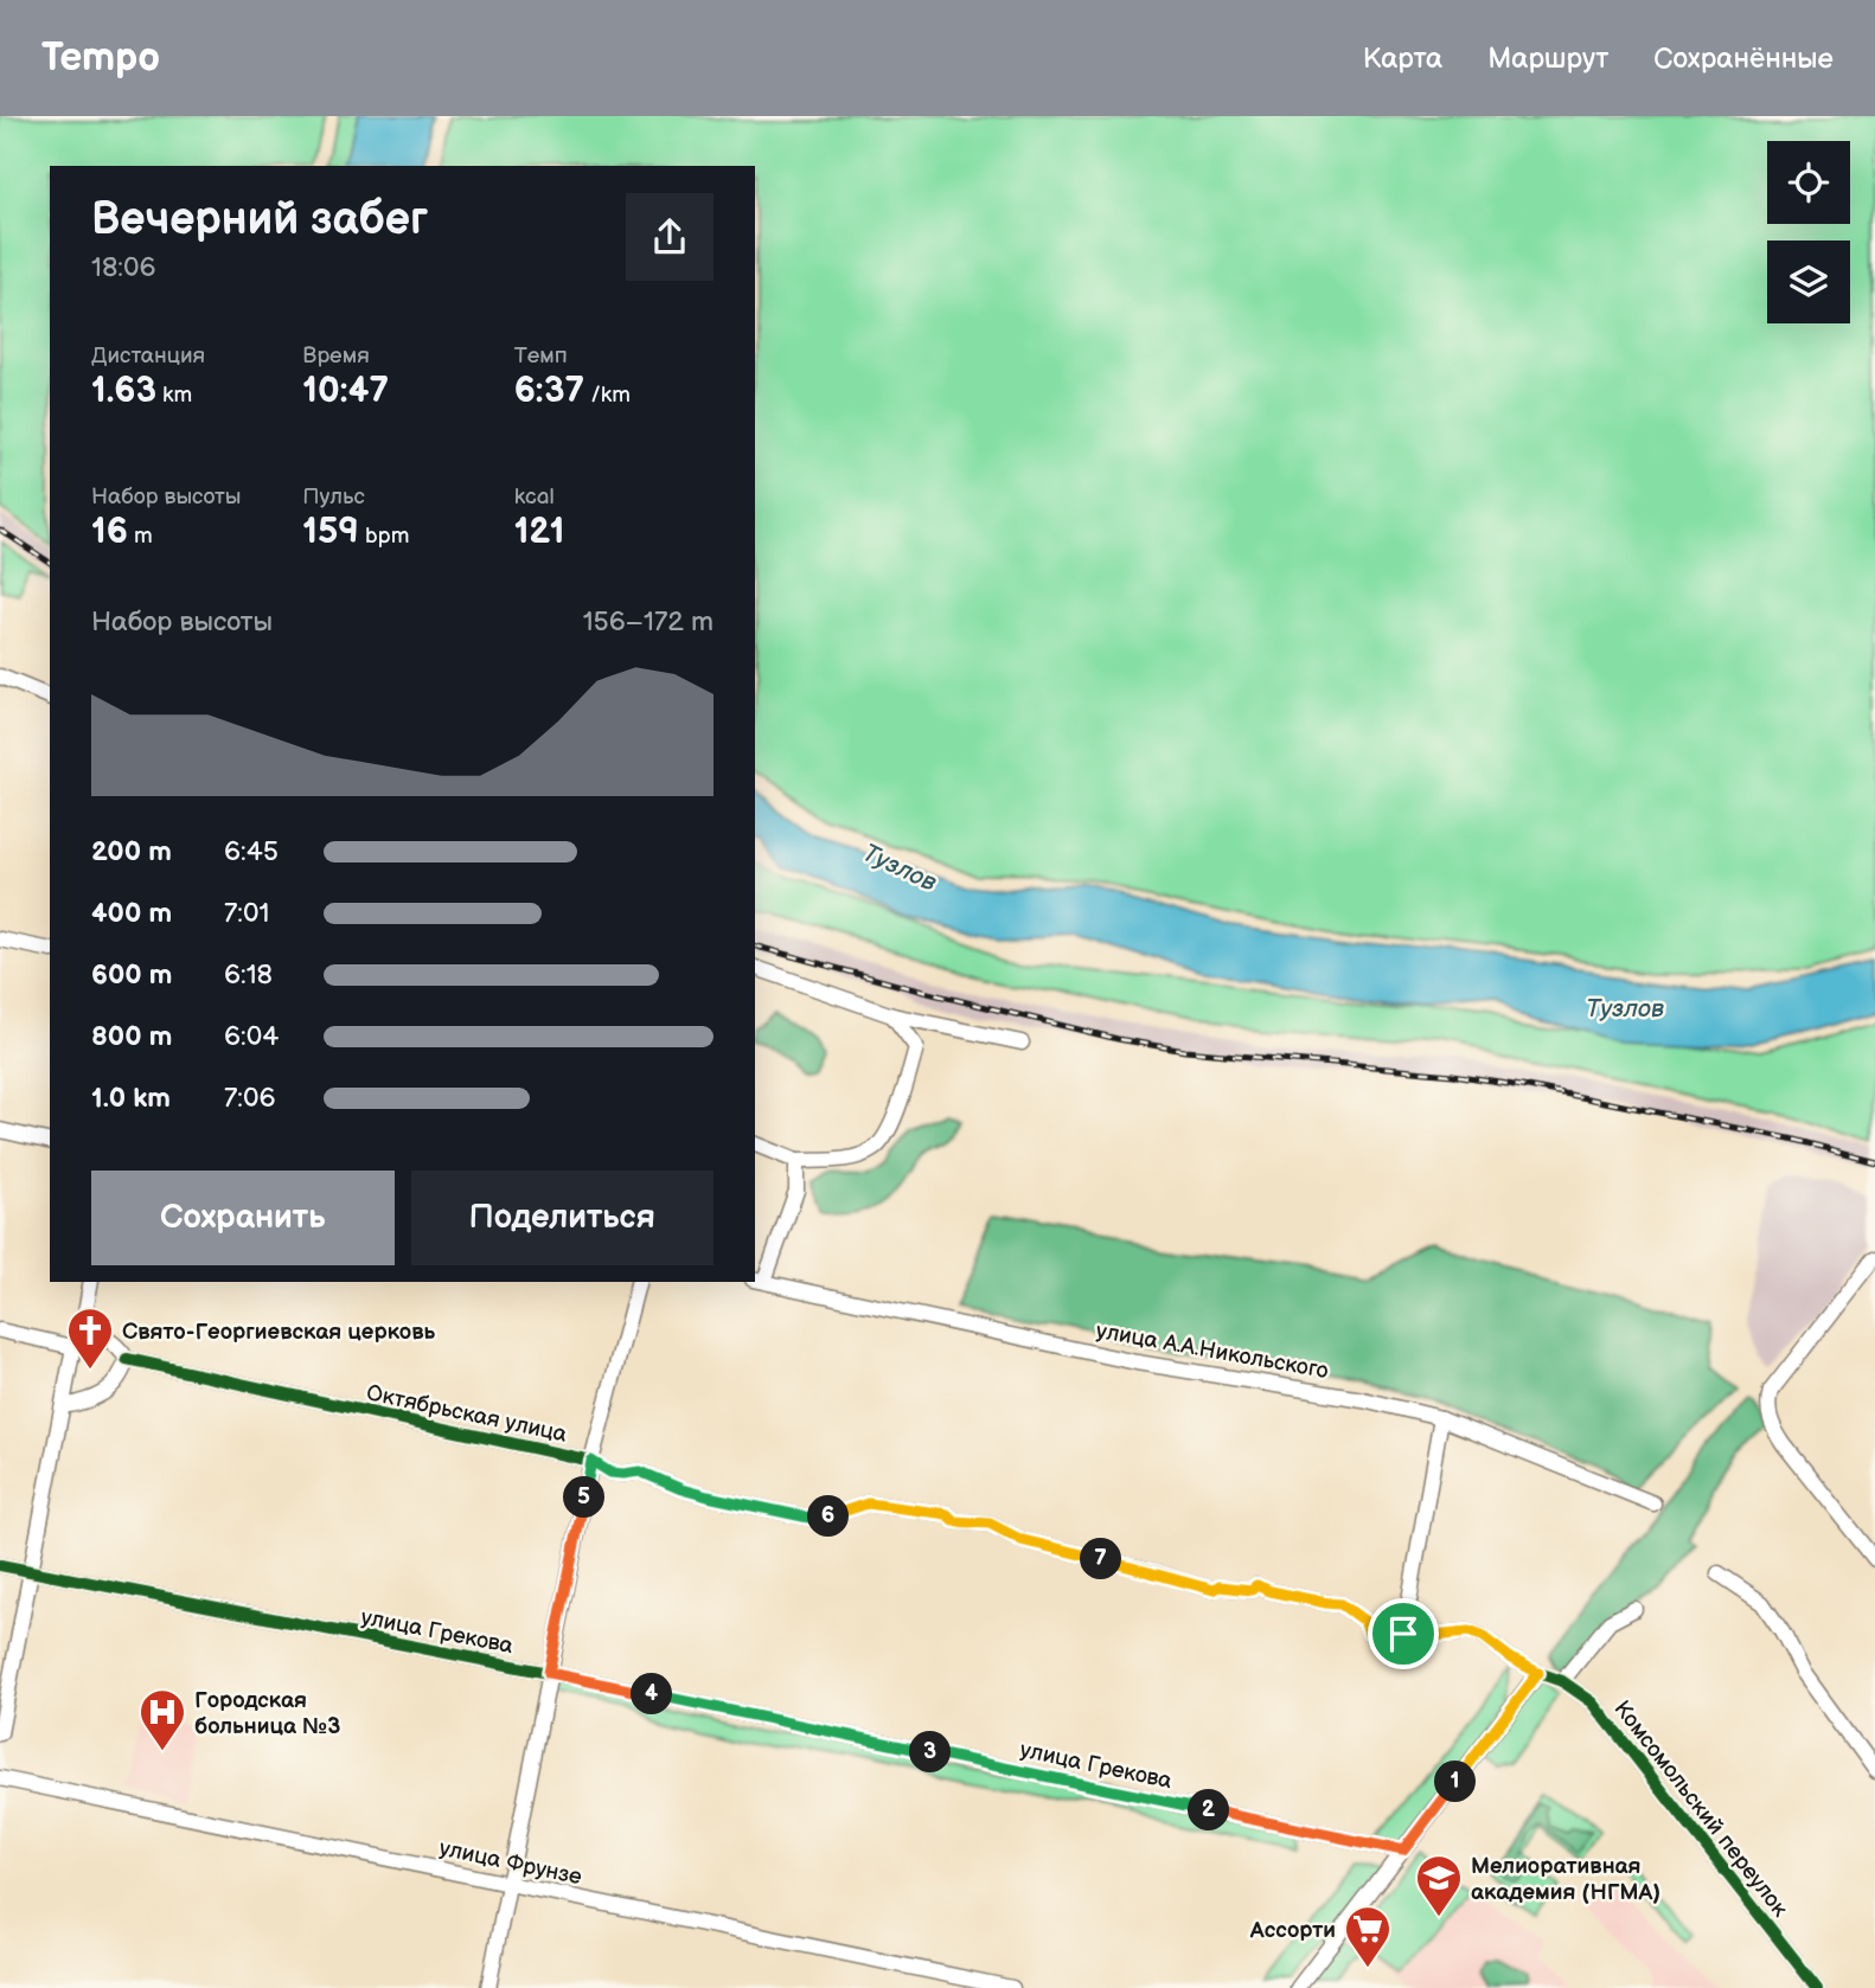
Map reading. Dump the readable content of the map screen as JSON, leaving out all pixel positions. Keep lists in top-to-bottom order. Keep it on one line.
{"streets":{"street":["улица А.А.Никольского","Октябрьская улица","улица Грекова","Комсомольский переулок","улица Фрунзе"]},"crossings":[["Октябрьская улица","Комсомольский переулок"]],"water":["Тузлов"],"places":{"church":["Свято-Георгиевская церковь"],"hospital":["Городская больница №3"],"school or university":["Мелиоративная академия (НГМА)"],"supermarket":["Ассорти"]},"page":{"header":"Tempo","nav":["Карта","Маршрут","Сохранённые"],"heading":["Вечерний забег","18:06"],"stats":[["Дистанция","1.63 km"],["Время","10:47"],["Темп","6:37 /km"],["Набор высоты","16 m"],["Пульс","159 bpm"],["kcal","121"]],"chart":["Набор высоты","156–172 m"],"list":[{"name":"200 m","note":"6:45"},{"name":"400 m","note":"7:01"},{"name":"600 m","note":"6:18"},{"name":"800 m","note":"6:04"},{"name":"1.0 km","note":"7:06"}],"buttons":["Сохранить","Поделиться"],"pins":["5","6","7","4","3","1","2"]}}
